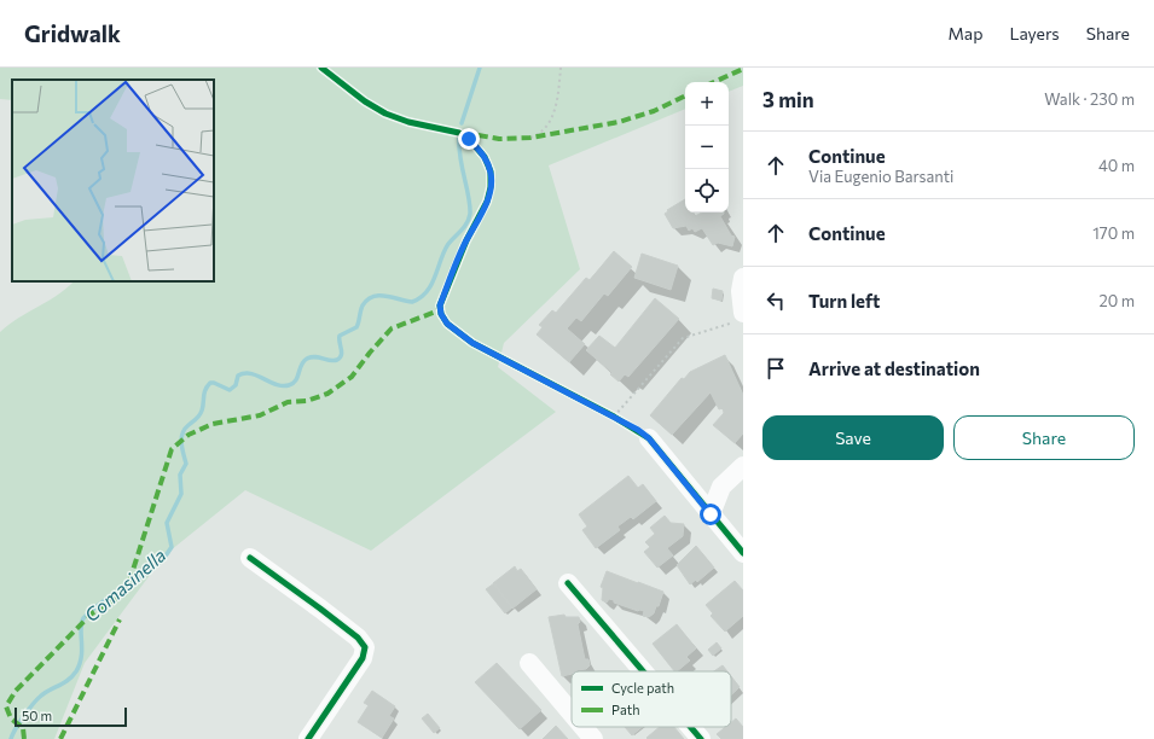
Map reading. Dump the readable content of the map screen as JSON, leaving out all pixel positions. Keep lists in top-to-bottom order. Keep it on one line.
{"water":["Comasinella"],"legend":["Cycle path","Path"],"scale_bar":"50 m","page":{"header":"Gridwalk","nav":["Map","Layers","Share"],"heading":["3 min","Walk · 230 m"],"map_buttons":["+","−"],"list":[["Continue","Via Eugenio Barsanti","40 m"],["Continue","170 m"],["Turn left","20 m"],"Arrive at destination"],"buttons":["Save","Share"],"scale":"50 m"}}
